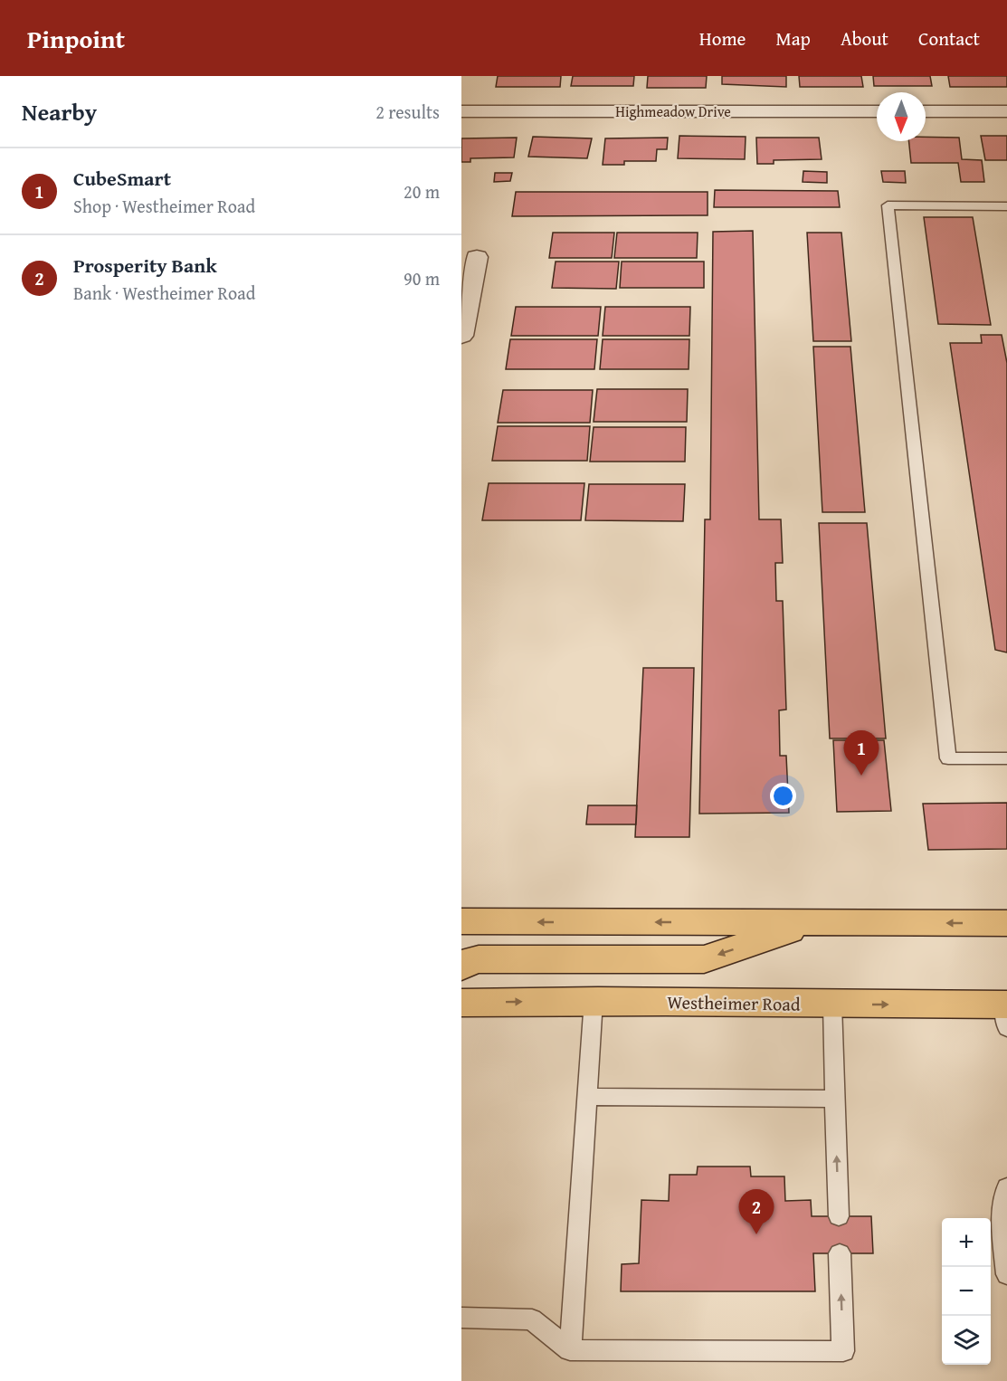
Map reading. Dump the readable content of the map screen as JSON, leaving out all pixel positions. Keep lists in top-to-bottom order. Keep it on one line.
{"streets":{"main road":["Westheimer Road"],"street":["Highmeadow Drive"]},"north":"bottom","page":{"header":"Pinpoint","nav":["Home","Map","About","Contact"],"heading":["Nearby","2 results"],"list":[{"mark":"1","name":"CubeSmart","note":"Shop · Westheimer Road","value":"20 m"},{"mark":"2","name":"Prosperity Bank","note":"Bank · Westheimer Road","value":"90 m"}],"pins":["1","2"],"map_buttons":["+","−"]}}
